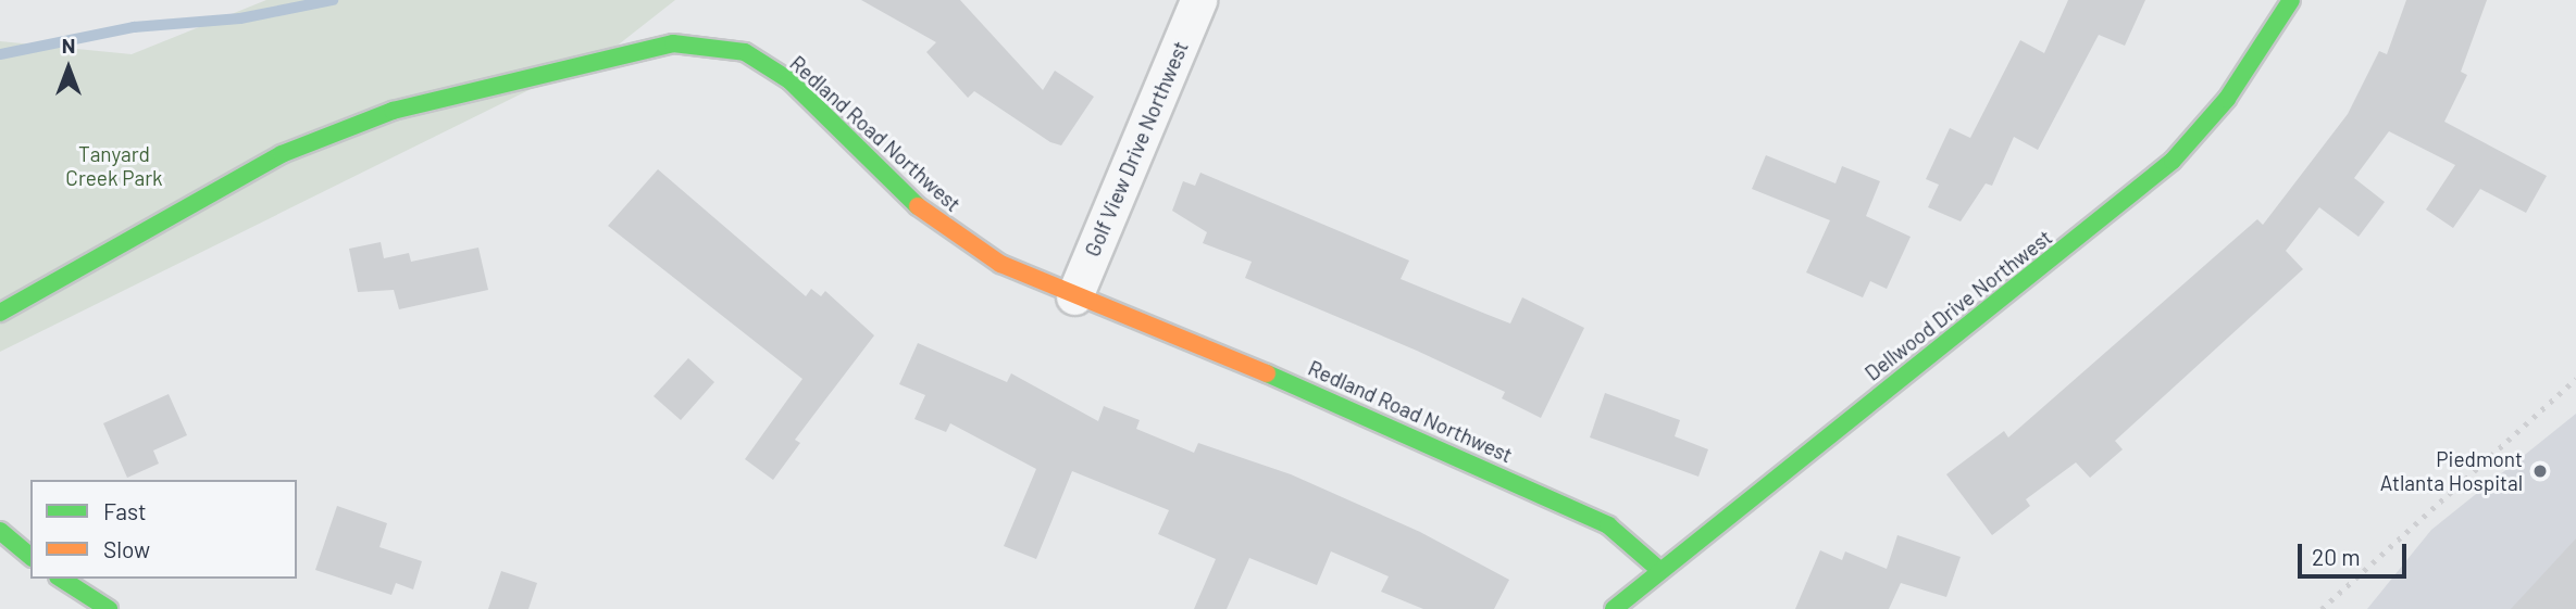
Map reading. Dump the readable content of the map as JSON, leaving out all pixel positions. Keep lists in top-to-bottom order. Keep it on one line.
{"streets":{"street":["Redland Road Northwest","Golf View Drive Northwest","Dellwood Drive Northwest"]},"crossings":[["Redland Road Northwest","Golf View Drive Northwest"],["Redland Road Northwest","Dellwood Drive Northwest"]],"parks":["Tanyard Creek Park"],"places":["Piedmont Atlanta Hospital"],"legend":["Fast","Slow"],"scale_bar":"20 m","north":"top"}
